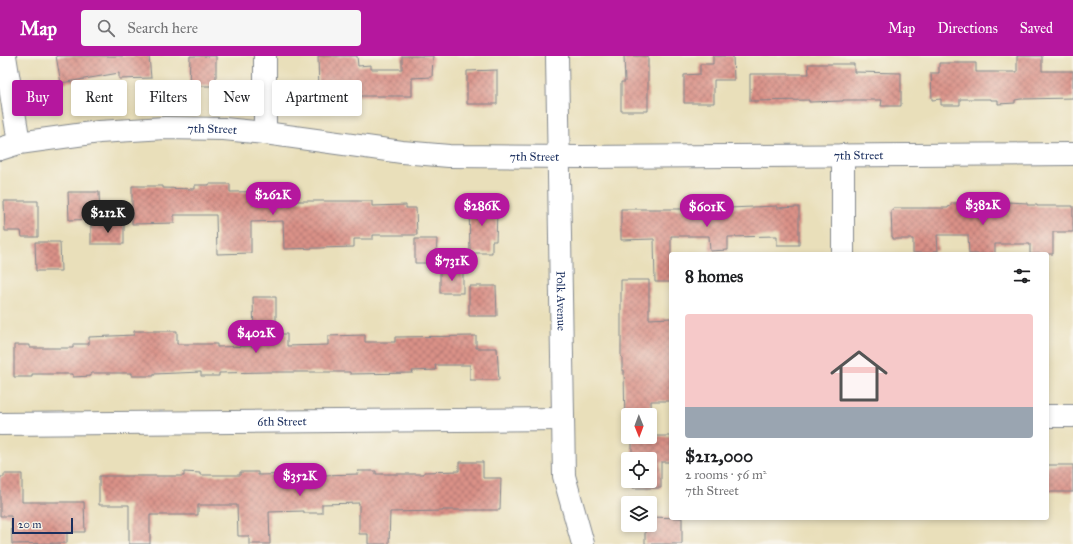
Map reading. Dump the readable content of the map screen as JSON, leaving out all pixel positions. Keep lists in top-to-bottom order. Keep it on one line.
{"streets":{"street":["7th Street","Polk Avenue","6th Street"]},"crossings":[["7th Street","Polk Avenue"],["Polk Avenue","6th Street"]],"scale_bar":"20 m","north":"bottom","page":{"header":"Map","search":"Search here","nav":["Map","Directions","Saved"],"chip":["Buy","Rent","Filters","New","Apartment"],"price":["$262K","$382K","$286K","$601K","$212K","$731K","$402K","$352K"],"heading":"8 homes","list":[{"name":"$212,000","note":"2 rooms · 56 m² · 7th Street"}],"scale":"20 m"}}
